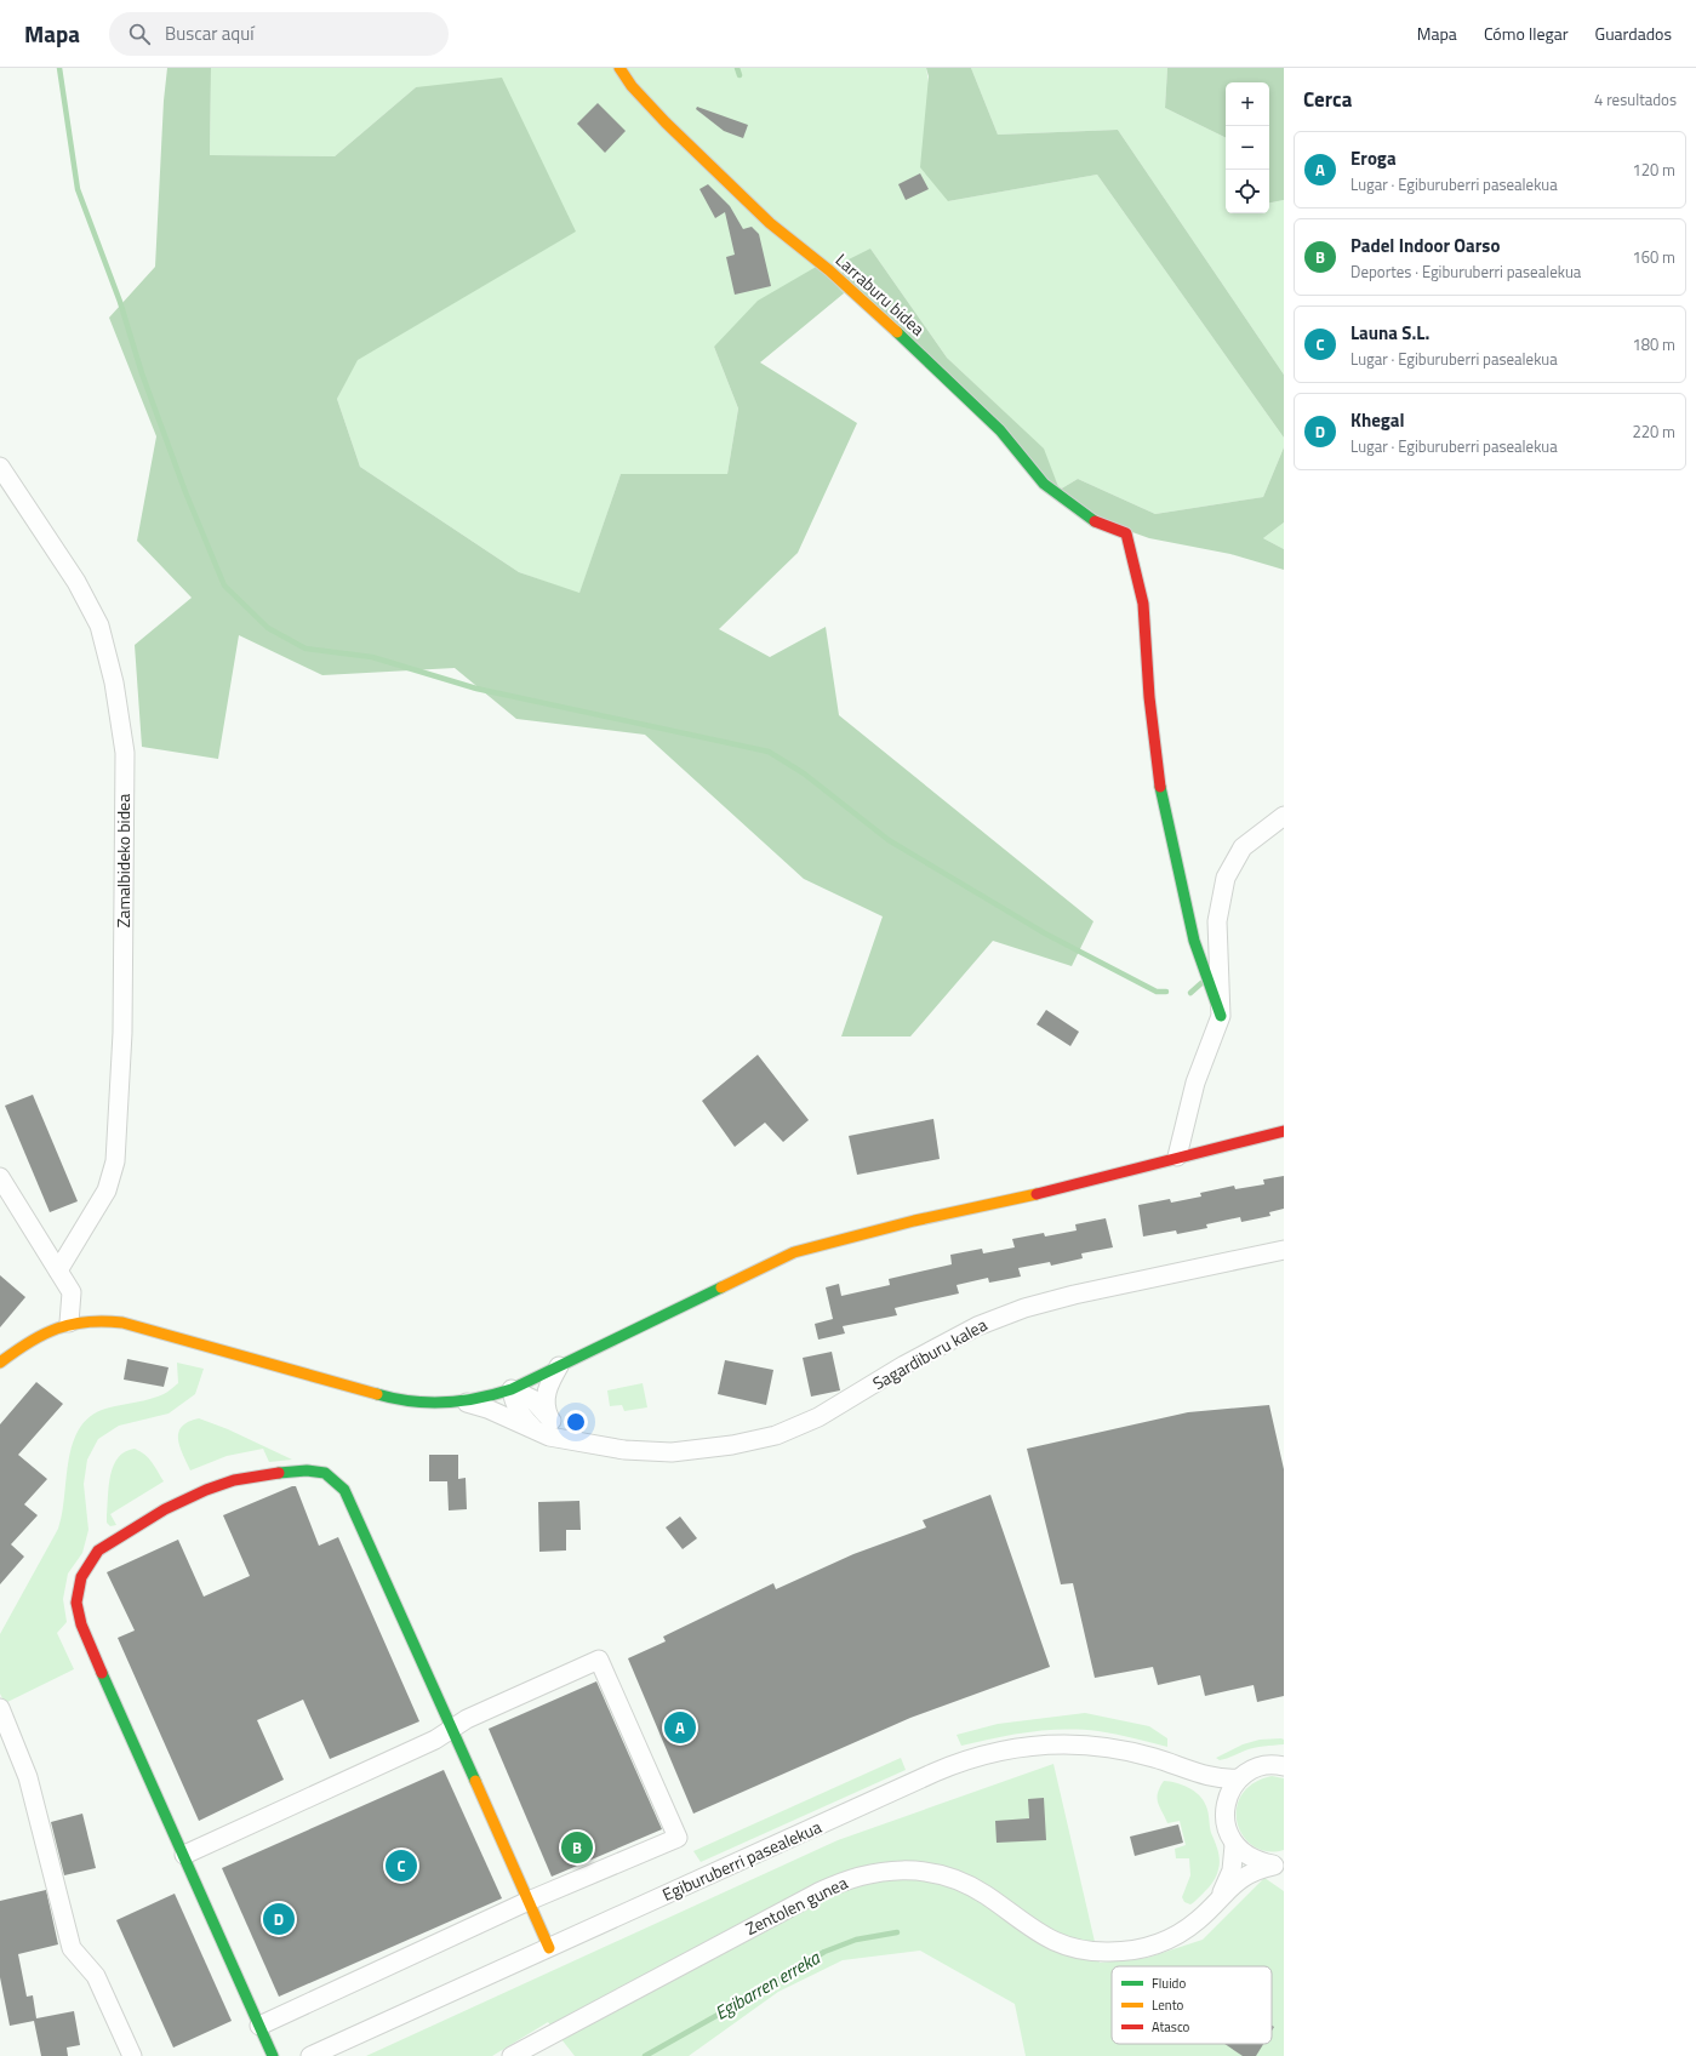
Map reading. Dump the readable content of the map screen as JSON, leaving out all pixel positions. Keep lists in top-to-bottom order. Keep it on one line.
{"streets":{"street":["Larraburu bidea","Zamalbideko bidea","Sagardiburu kalea","Egiburuberri pasealekua","Zentolen gunea"]},"water":["Egibarren erreka"],"legend":["Fluido","Lento","Atasco"],"page":{"header":"Mapa","search":"Buscar aquí","nav":["Mapa","Cómo llegar","Guardados"],"heading":["Cerca","4 resultados"],"map_buttons":["+","−"],"list":[{"mark":"A","name":"Eroga","note":"Lugar · Egiburuberri pasealekua","value":"120 m"},{"mark":"B","name":"Padel Indoor Oarso","note":"Deportes · Egiburuberri pasealekua","value":"160 m"},{"mark":"C","name":"Launa S.L.","note":"Lugar · Egiburuberri pasealekua","value":"180 m"},{"mark":"D","name":"Khegal","note":"Lugar · Egiburuberri pasealekua","value":"220 m"}],"pins":["A","B","C","D"]}}
